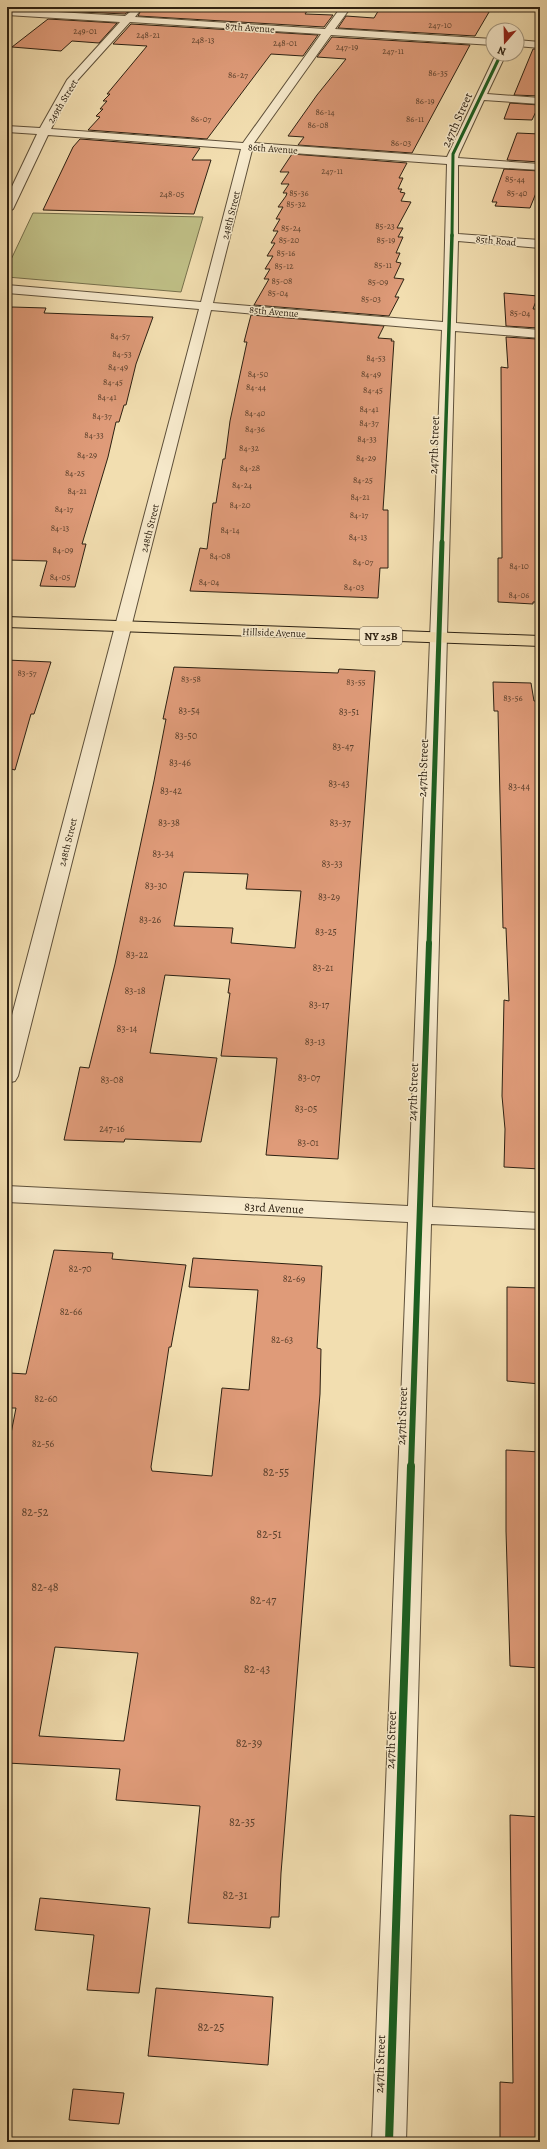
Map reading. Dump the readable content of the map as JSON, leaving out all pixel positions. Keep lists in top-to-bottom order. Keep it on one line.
{"streets":{"main road":["Hillside Avenue","NY 25B"],"street":["87th Avenue","249th Street","247th Street","86th Avenue","248th Street","85th Road","85th Avenue","83rd Avenue"]},"crossings":[["87th Avenue","249th Street"],["87th Avenue","248th Street"],["249th Street","86th Avenue"],["247th Street","86th Avenue"],["247th Street","85th Road"],["247th Street","85th Avenue"],["247th Street","Hillside Avenue"],["247th Street","83rd Avenue"],["86th Avenue","248th Street"],["248th Street","85th Avenue"],["248th Street","Hillside Avenue"]],"house_numbers":["247-10","249-01","248-21","248-13","248-01","247-19","247-11","86-35","86-27","86-19","86-14","86-07","86-11","86-08","86-03","247-11","85-44","85-36","85-40","248-05","85-32","85-23","85-24","85-20","85-19","85-16","85-11","85-12","85-08","85-09","85-04","85-03","85-04","84-57","84-53","84-53","84-49","84-50","84-49","84-45","84-44","84-45","84-41","84-41","84-40","84-37","84-37","84-36","84-33","84-33","84-32","84-29","84-29","84-28","84-25","84-25","84-24","84-21","84-21","84-20","84-17","84-17","84-13","84-14","84-13","84-09","84-08","84-07","84-10","84-05","84-04","84-03","84-06","83-57","83-58","83-55","83-56","83-54","83-51","83-50","83-47","83-46","83-43","83-44","83-42","83-38","83-37","83-34","83-33","83-30","83-29","83-26","83-25","83-22","83-21","83-18","83-17","83-14","83-13","83-07","83-08","83-05","247-16","83-01","82-70","82-69","82-66","82-63","82-60","82-56","82-55","82-52","82-51","82-48","82-47","82-43","82-39","82-35","82-31","82-25"],"north":"bottom"}
